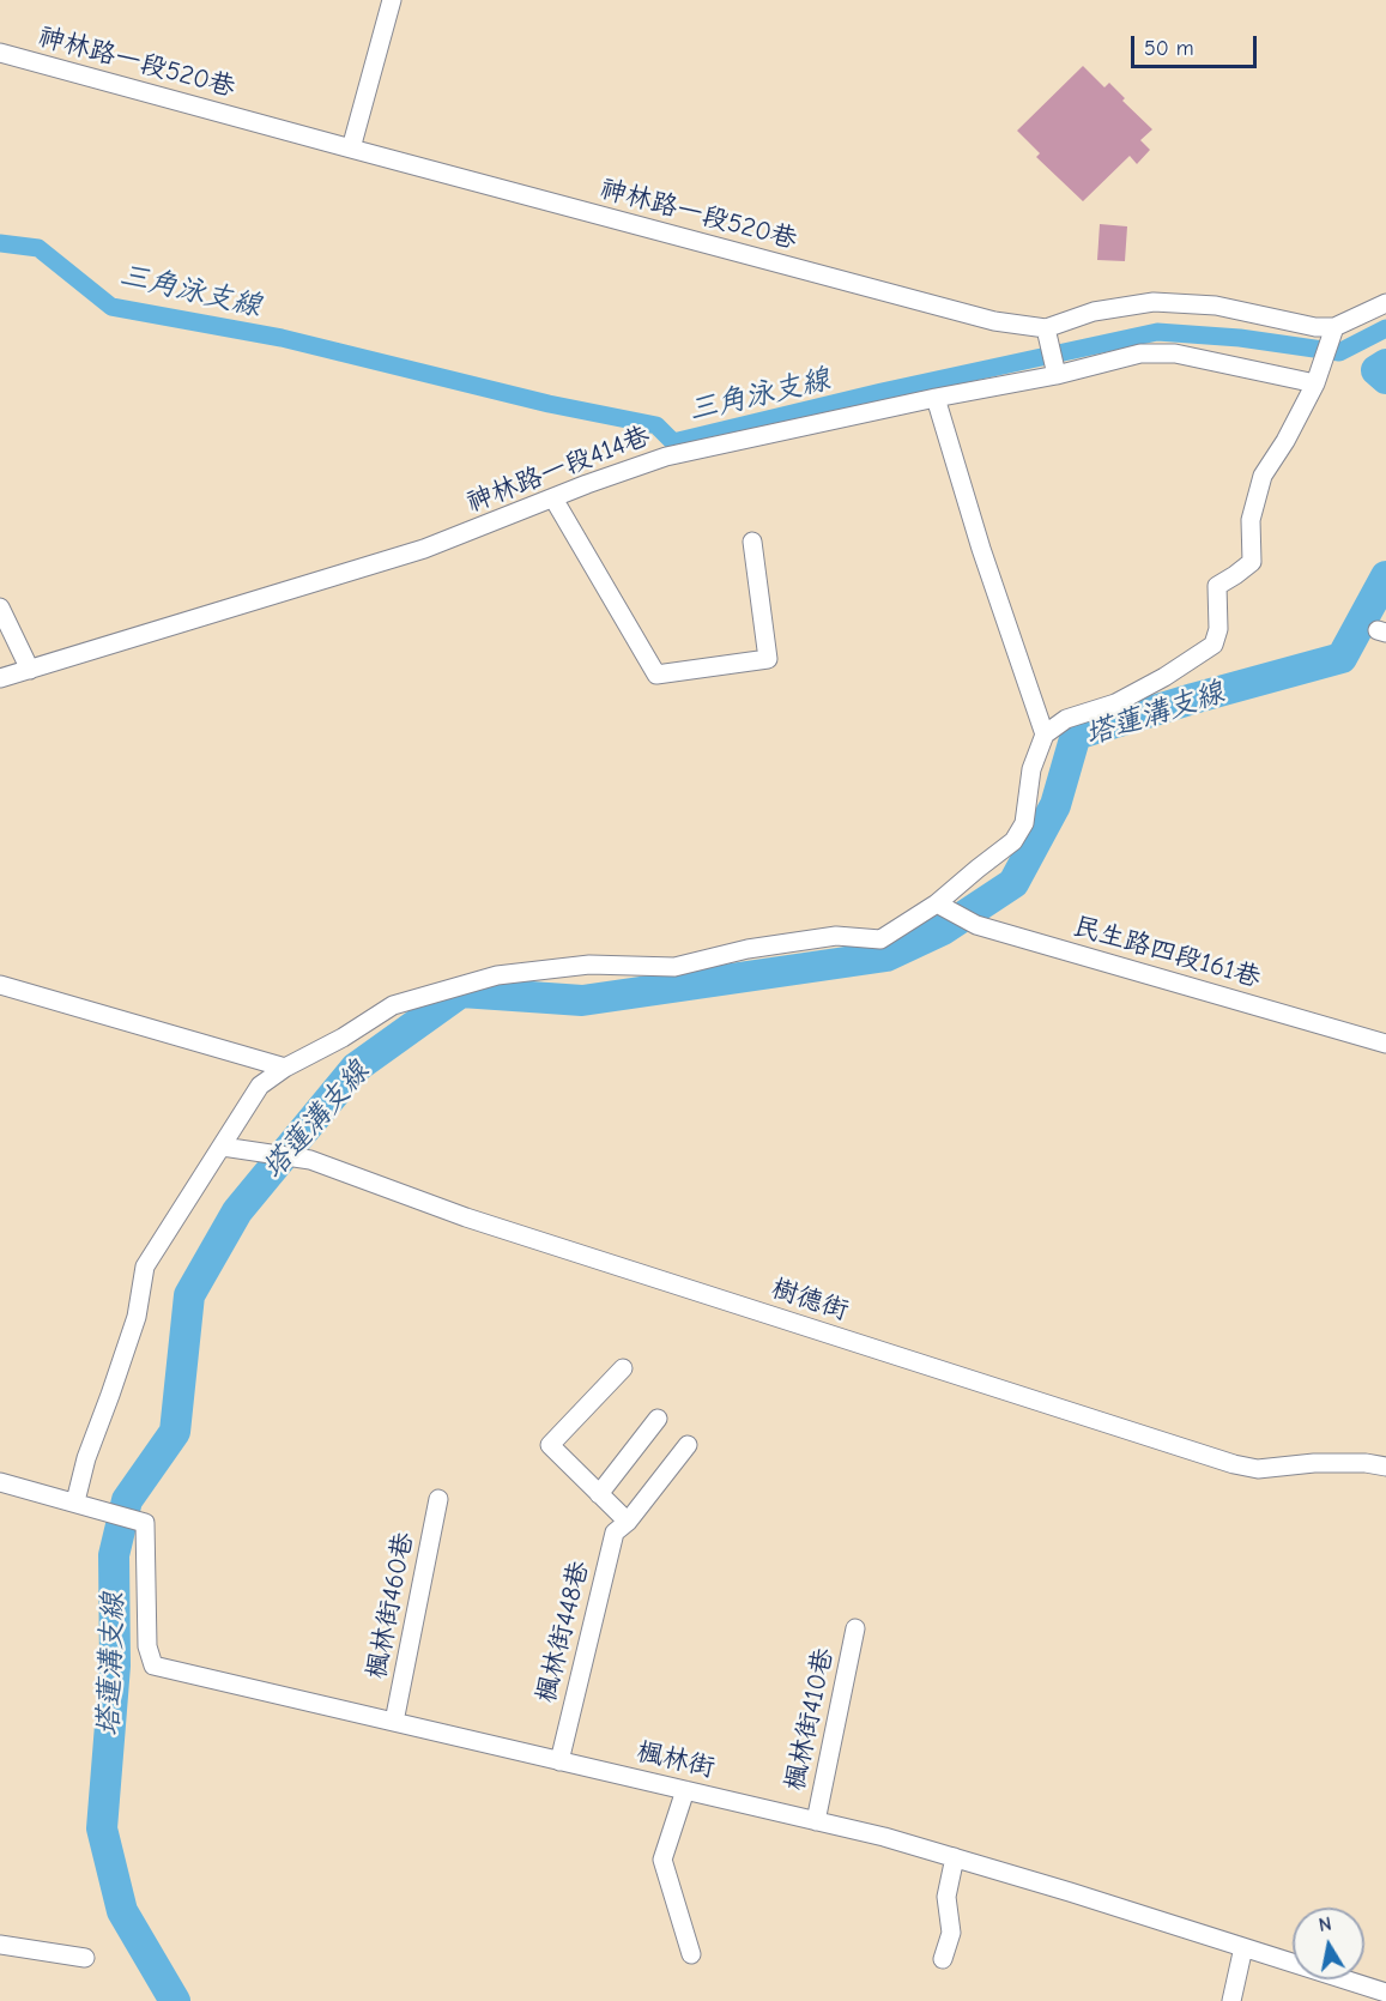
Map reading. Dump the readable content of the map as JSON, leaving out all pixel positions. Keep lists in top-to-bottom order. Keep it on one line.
{"streets":{"street":["神林路一段520巷","神林路一段414巷","民生路四段161巷","樹德街","楓林街460巷","楓林街448巷","楓林街410巷","楓林街"]},"crossings":[["楓林街460巷","楓林街"],["楓林街448巷","楓林街"],["楓林街410巷","楓林街"]],"water":["三角泳支線","塔蓮溝支線"],"scale_bar":"50 m","north":"top"}
